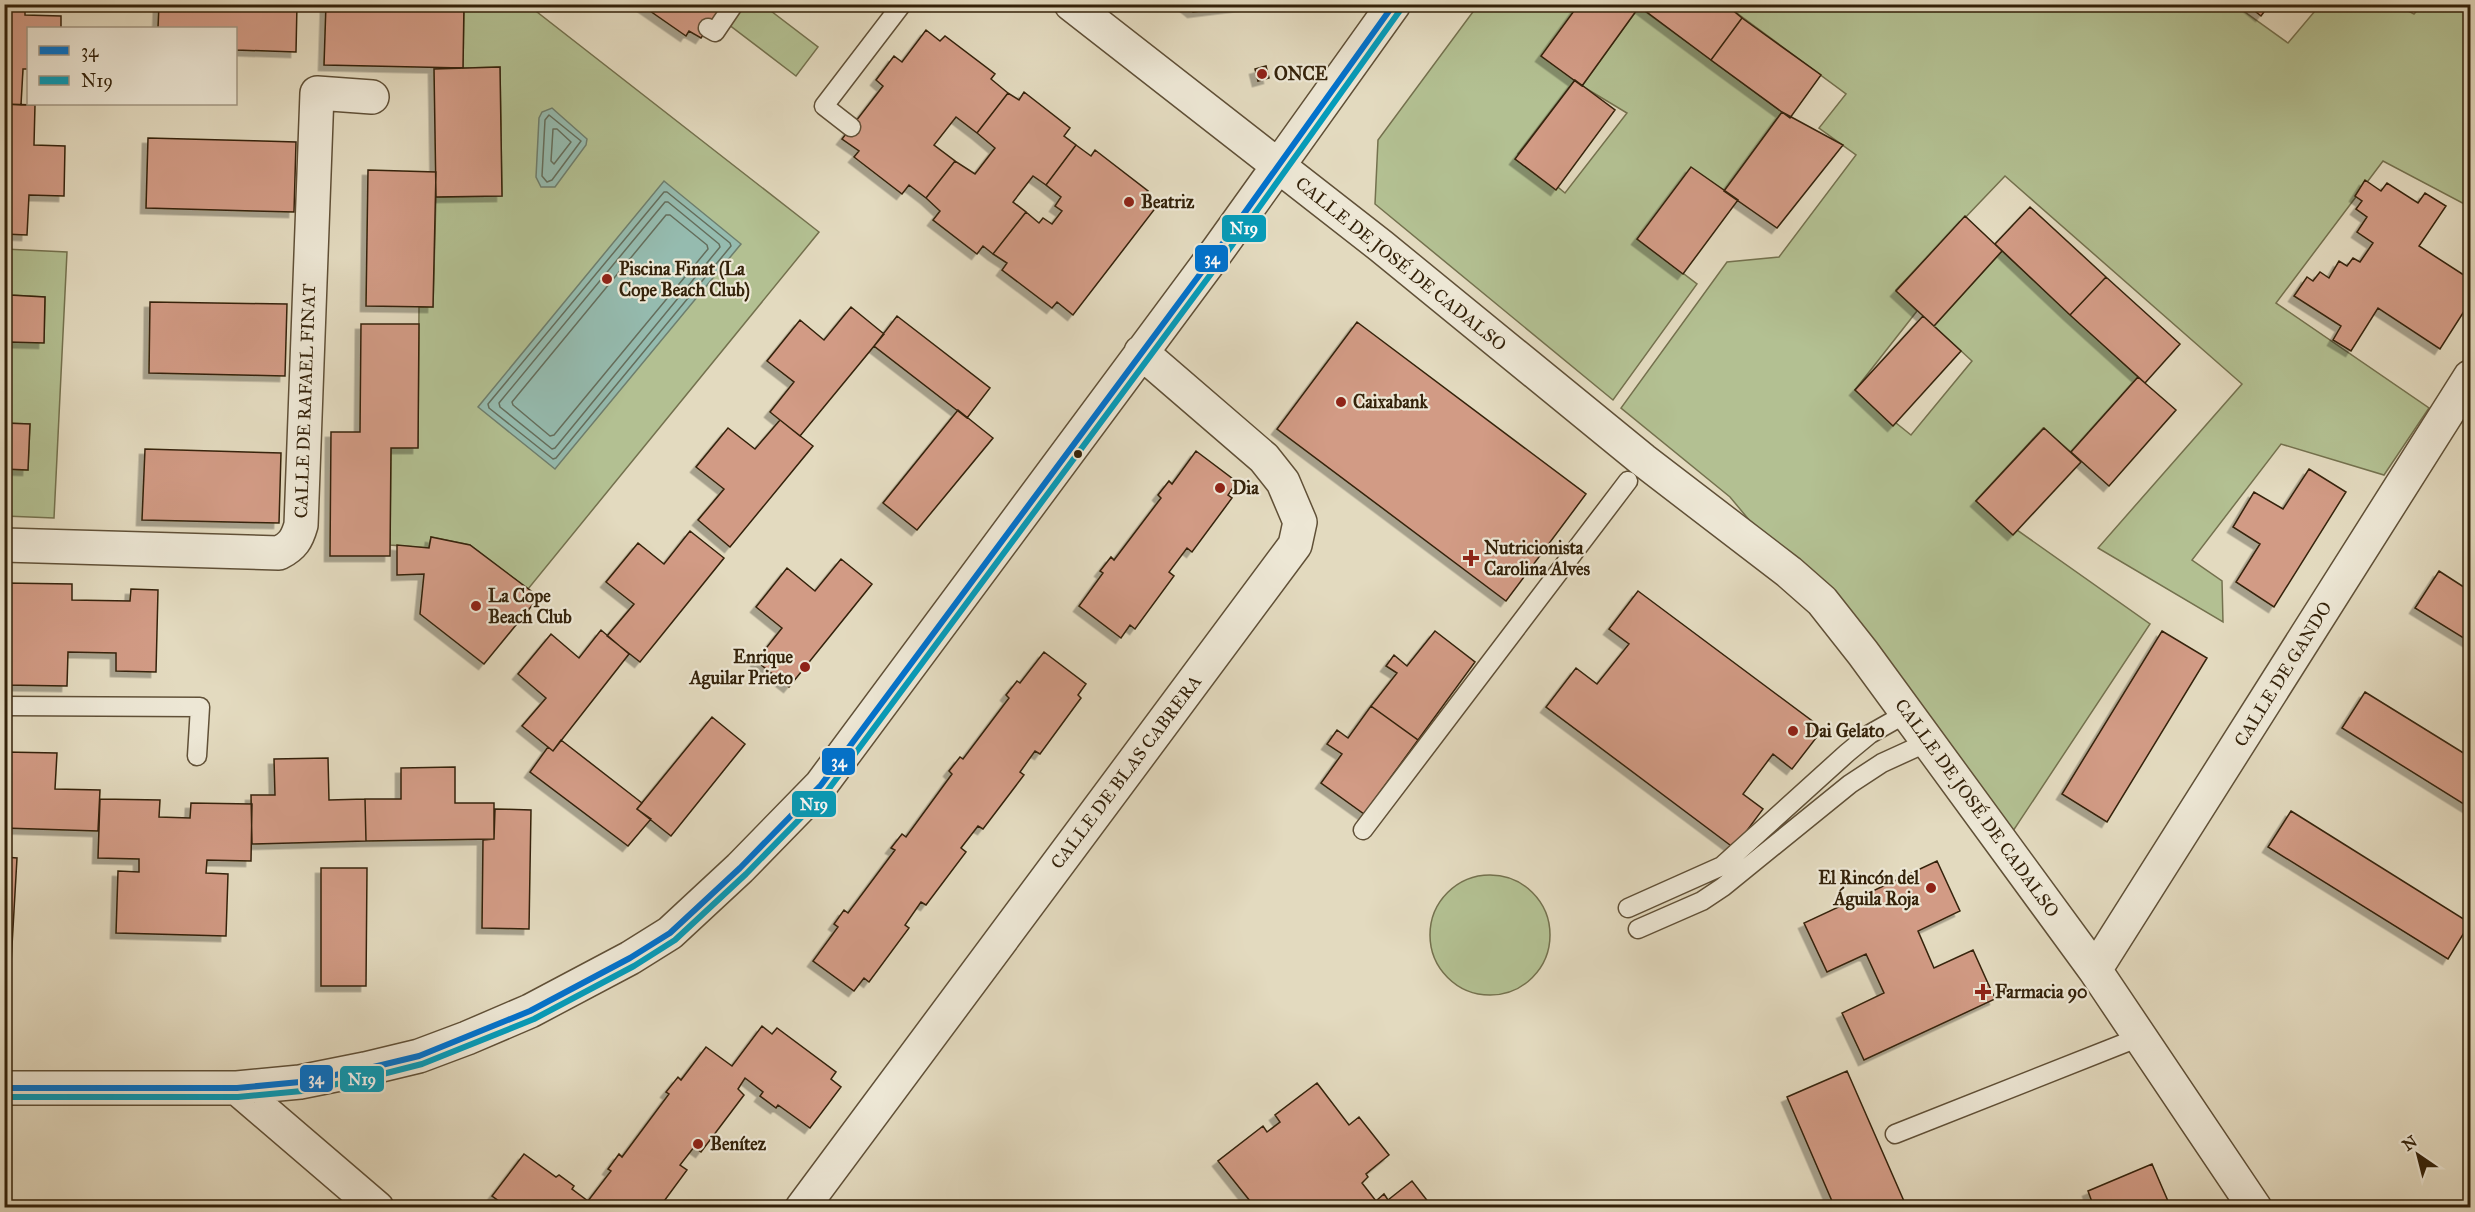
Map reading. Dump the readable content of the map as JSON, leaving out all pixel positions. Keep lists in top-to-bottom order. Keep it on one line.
{"streets":{"street":["CALLE DE JOSÉ DE CADALSO","CALLE DE RAFAEL FINAT","CALLE DE GANDO","CALLE DE BLAS CABRERA"]},"crossings":[["CALLE DE JOSÉ DE CADALSO","CALLE DE GANDO"]],"places":{"other":["ONCE","Beatriz","Piscina Finat (La Cope Beach Club)","Caixabank","Dia","La Cope Beach Club","Enrique Aguilar Prieto","Dai Gelato","El Rincón del Águila Roja","Benítez"],"health":["Nutricionista Carolina Alves","Farmacia 90"]},"lines":["transit line 34","transit line N19"],"legend":["34","N19"],"north":"top left"}
